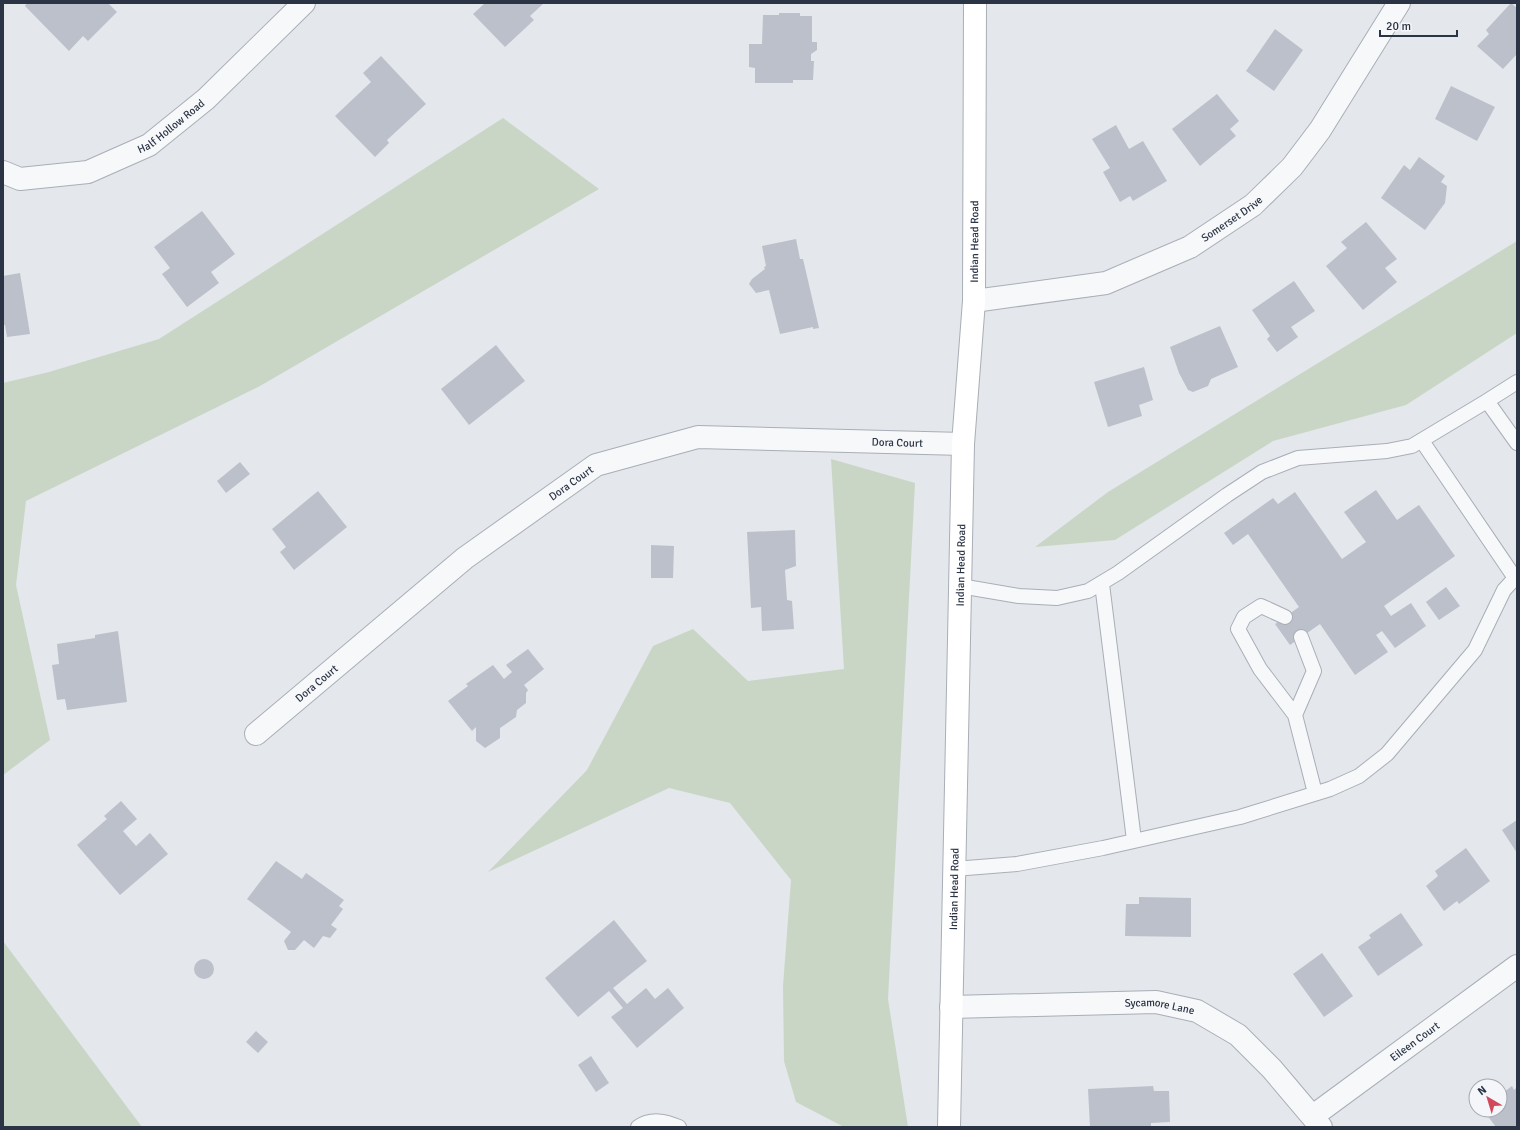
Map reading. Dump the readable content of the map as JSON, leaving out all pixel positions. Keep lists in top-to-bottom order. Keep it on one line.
{"streets":{"main road":["Indian Head Road"],"street":["Half Hollow Road","Somerset Drive","Dora Court","Sycamore Lane","Eileen Court"]},"crossings":[["Somerset Drive","Indian Head Road"],["Indian Head Road","Dora Court"],["Indian Head Road","Sycamore Lane"],["Sycamore Lane","Eileen Court"]],"scale_bar":"20 m","north":"top left"}
